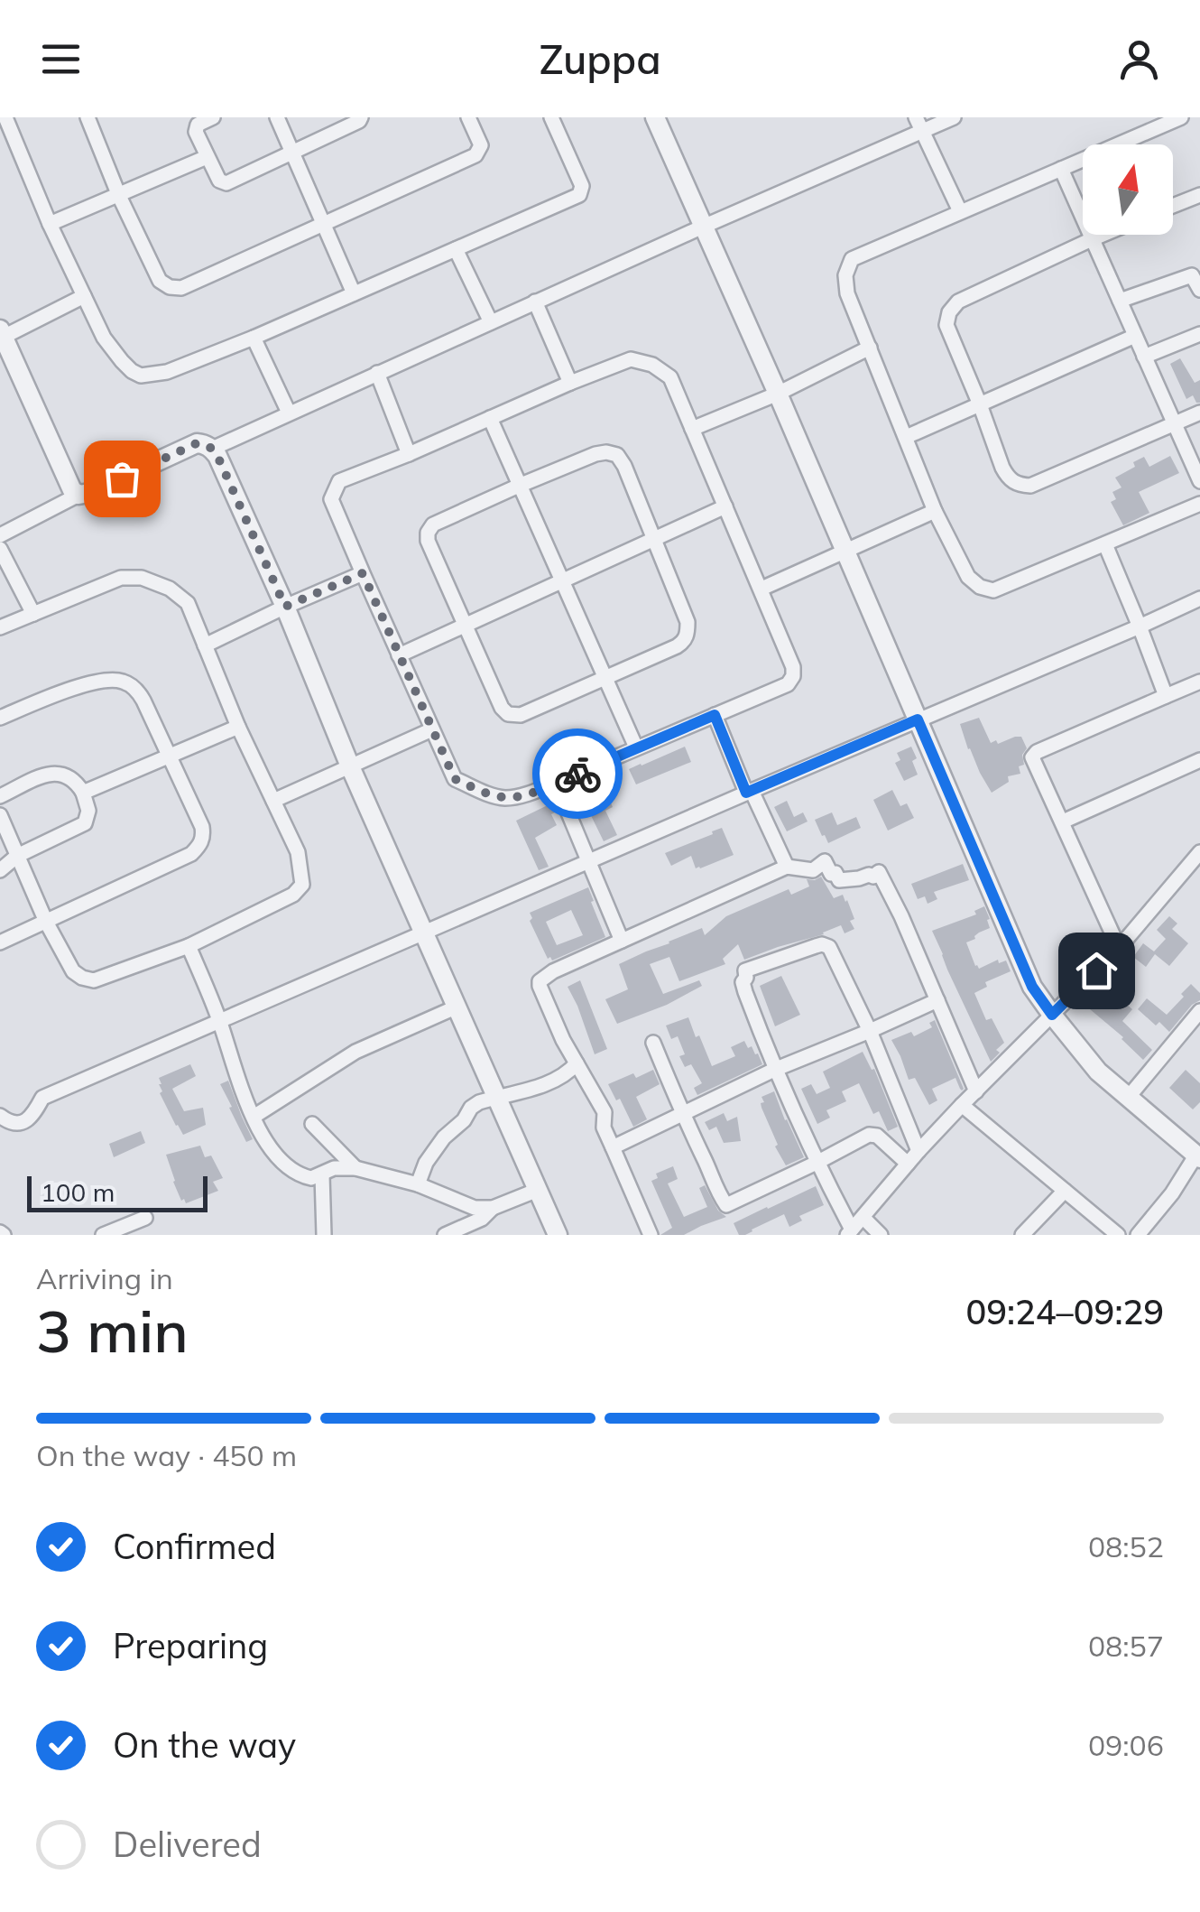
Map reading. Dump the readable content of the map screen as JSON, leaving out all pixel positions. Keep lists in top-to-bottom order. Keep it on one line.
{"scale_bar":"100 m","north":"top","page":{"header":"Zuppa","scale":"100 m","heading":["3 min","Arriving in","09:24–09:29"],"bar":"On the way · 450 m","list":[["Confirmed","08:52"],["Preparing","08:57"],["On the way","09:06"],"Delivered"]}}
